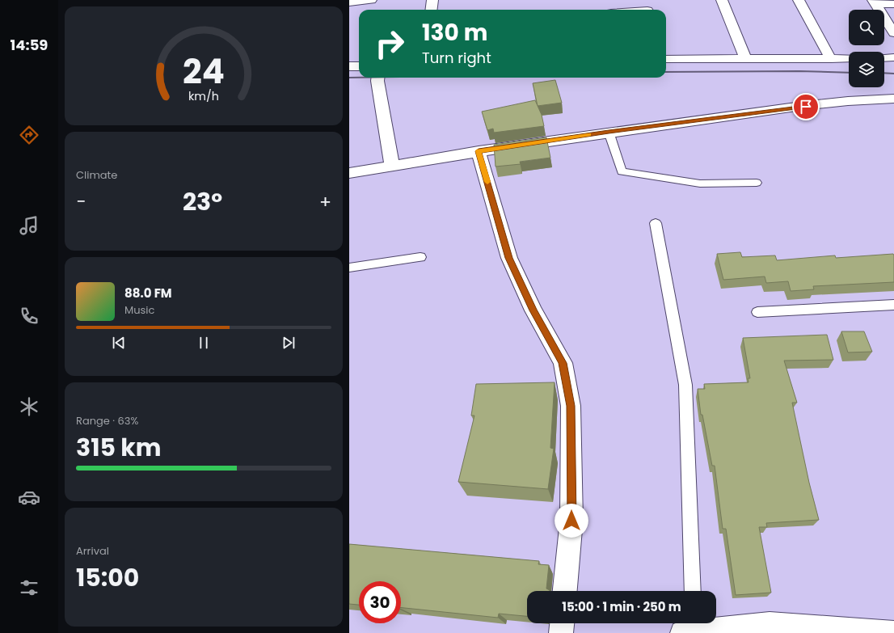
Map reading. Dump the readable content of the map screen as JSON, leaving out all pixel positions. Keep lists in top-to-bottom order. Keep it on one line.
{"page":{"tabs":"14:59","turn":["130 m","Turn right"],"tile":["Climate",["Range · 63%","315 km"],["Arrival","15:00"]],"heat":["−","23°","+"],"song":["88.0 FM","Music"],"limit":"30","trip":"15:00 · 1 min · 250 m","gauge":["24","km/h"]}}
